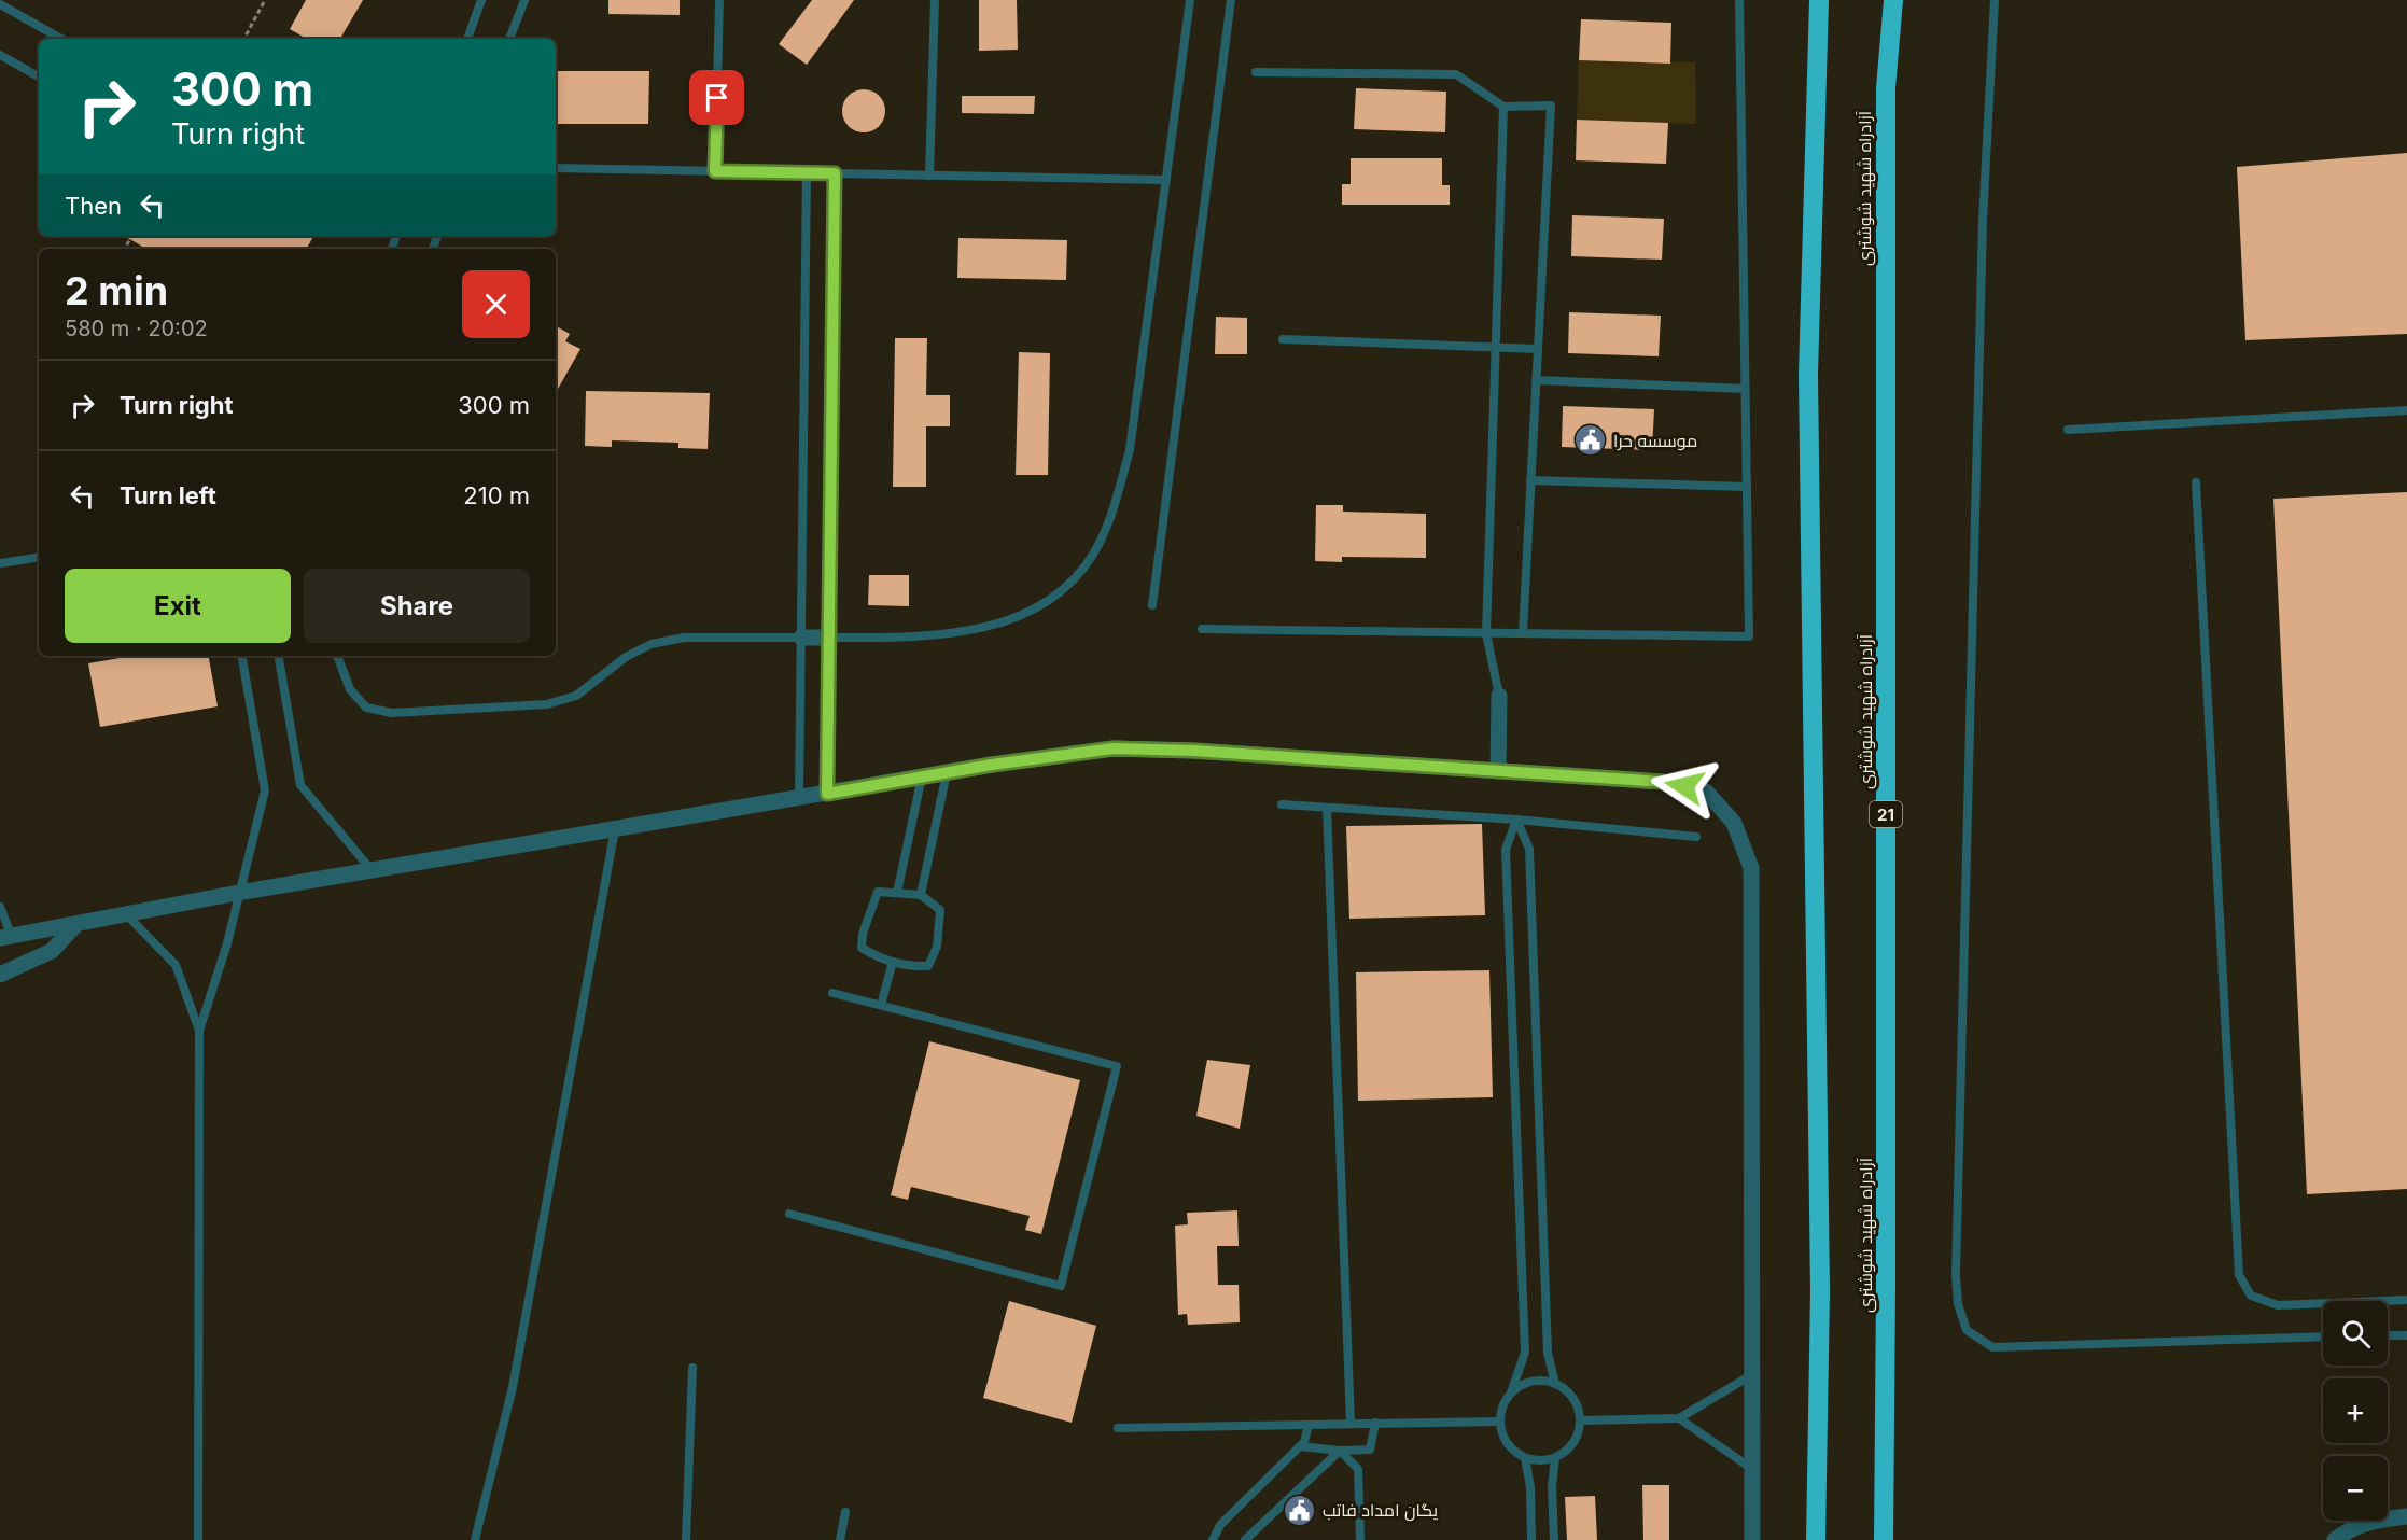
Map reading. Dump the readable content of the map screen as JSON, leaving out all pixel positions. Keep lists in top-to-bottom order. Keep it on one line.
{"streets":{"highway":["آزادراه شهید شوشتری","21"]},"places":{"public building":["موسسه حرا","یگان امداد فاتب"]},"page":{"turn":["300 m","Turn right"],"then":"Then","heading":["2 min","580 m · 20:02"],"list":[{"name":"Turn right","value":"300 m"},{"name":"Turn left","value":"210 m"}],"buttons":["Exit","Share"],"map_buttons":["+","−"]}}
